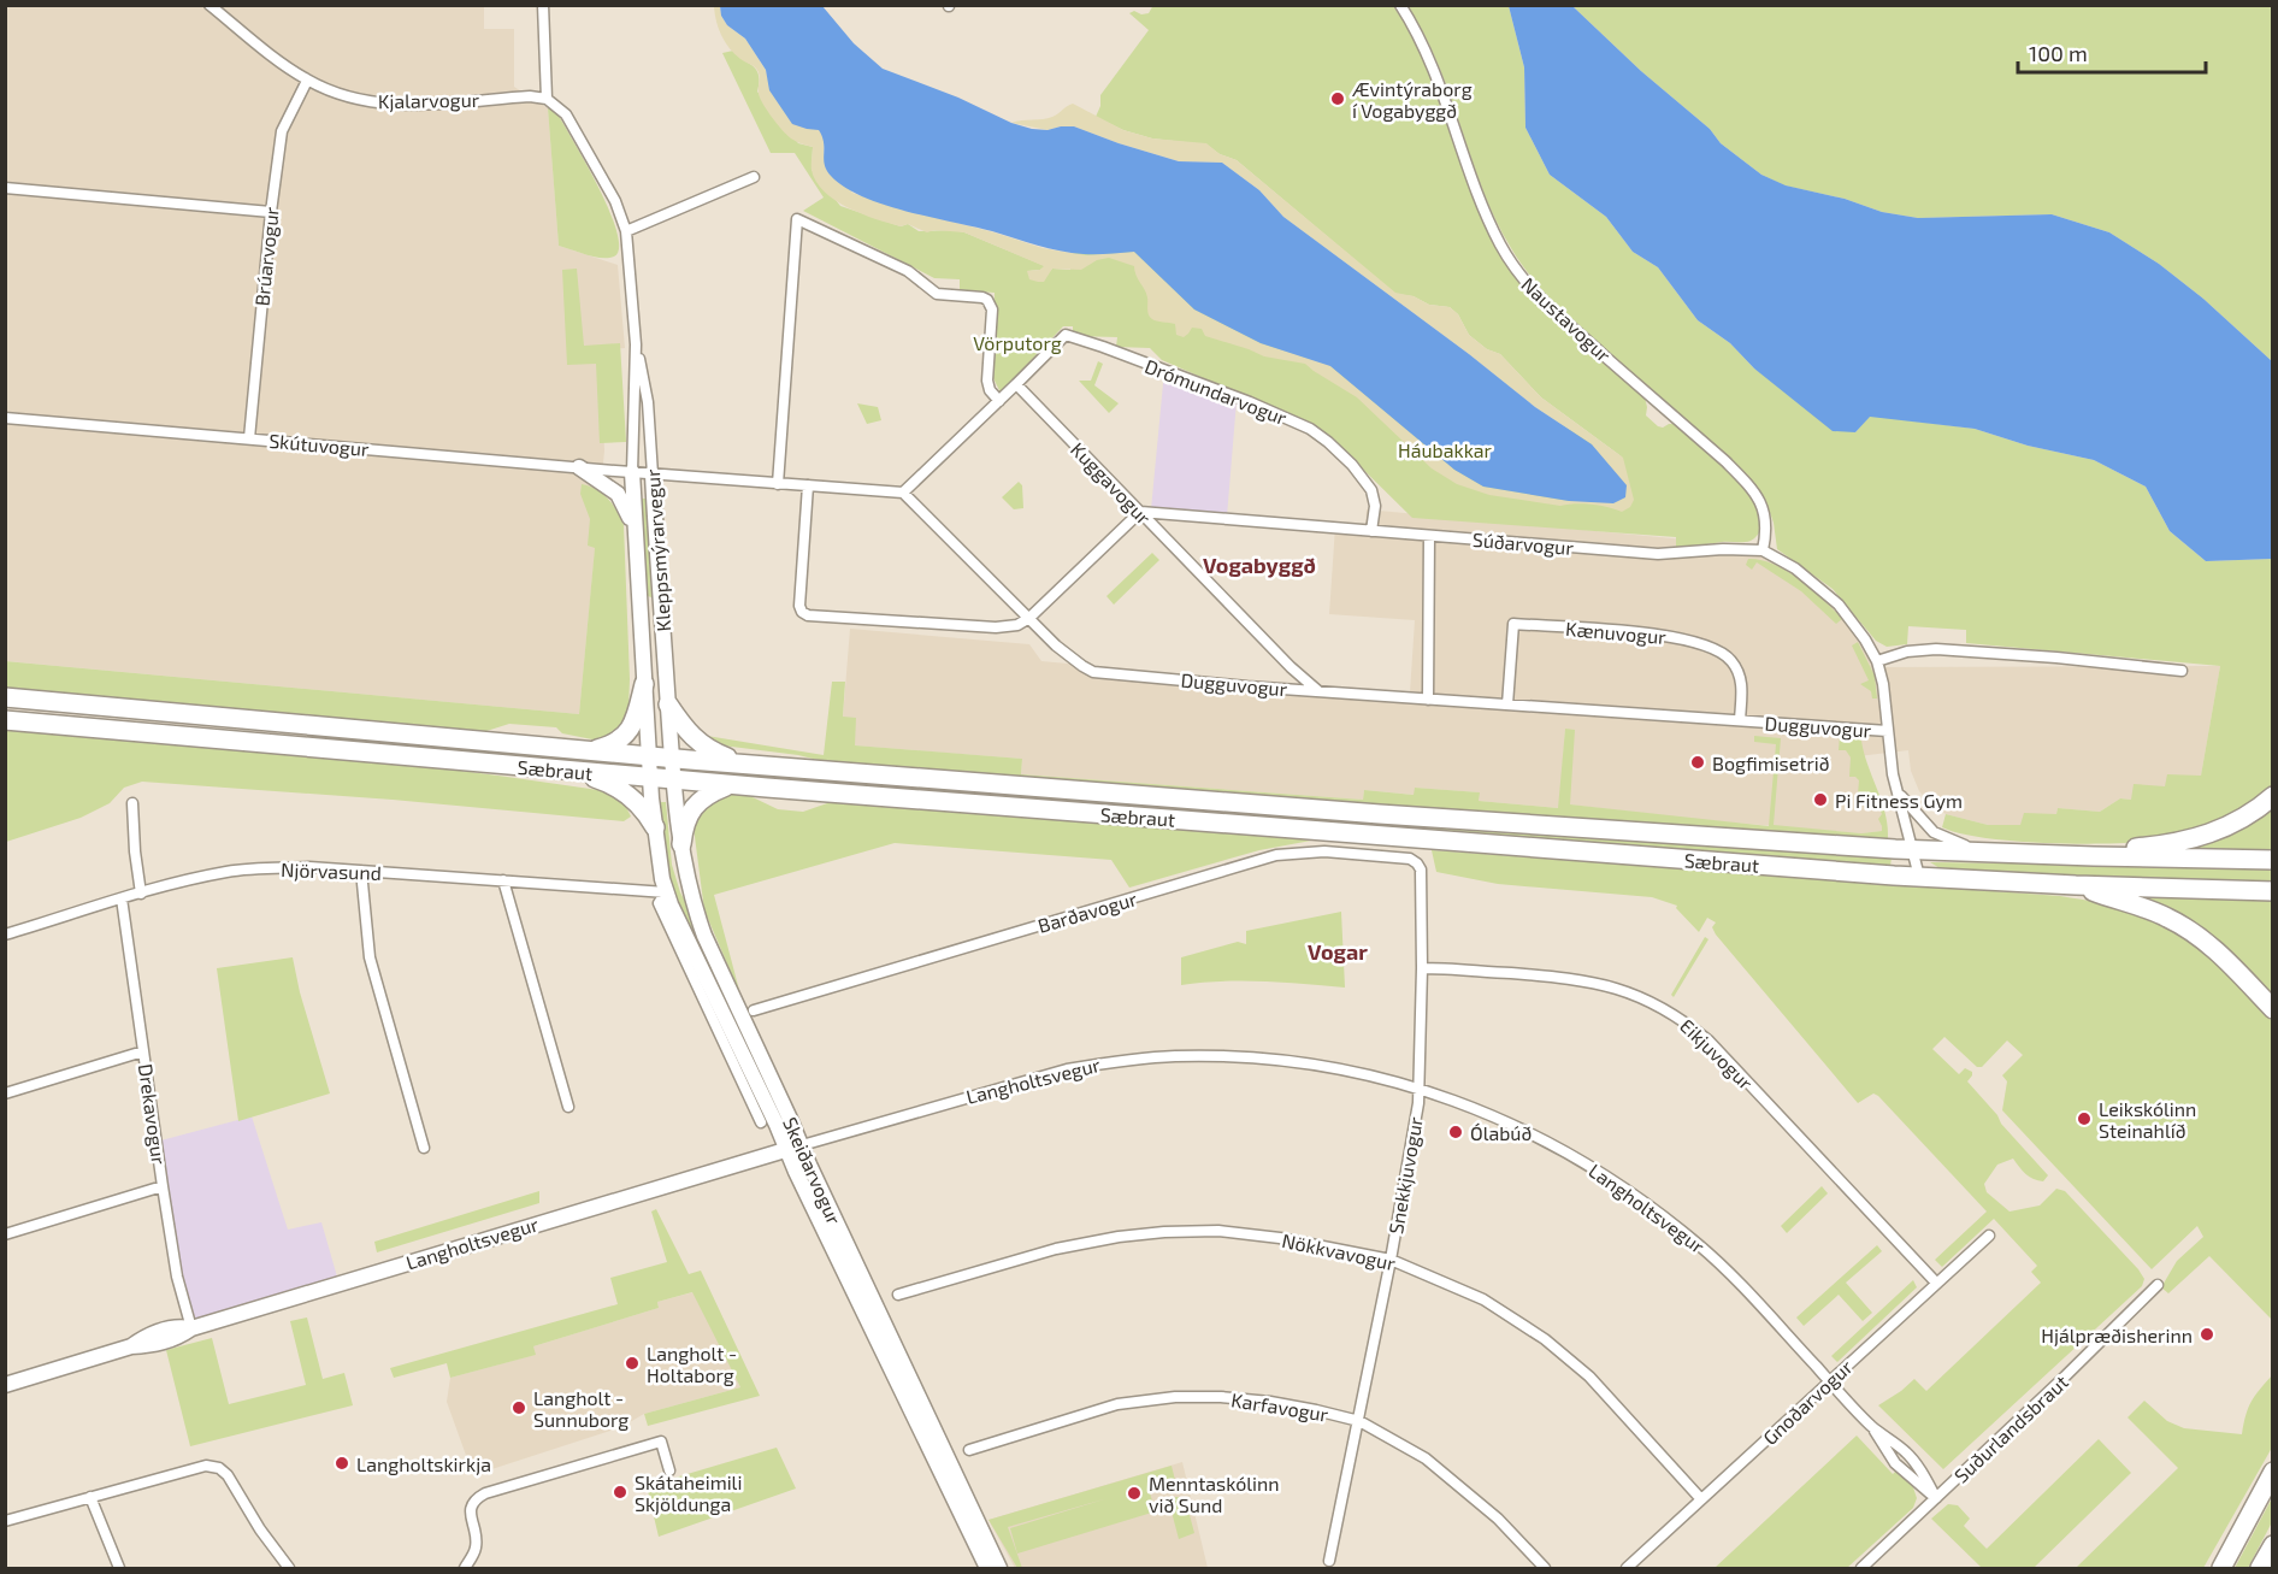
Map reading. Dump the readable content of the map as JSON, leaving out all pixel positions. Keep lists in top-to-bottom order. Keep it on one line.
{"streets":{"highway":["Sæbraut"],"street":["Kjalarvogur","Brúarvogur","Naustavogur","Drómundarvogur","Skútuvogur","Kuggavogur","Súðarvogur","Kleppsmýrarvegur","Kænuvogur","Dugguvogur","Njörvasund","Barðavogur","Eikjuvogur","Langholtsvegur","Drekavogur","Skeiðarvogur","Snekkjuvogur","Nökkvavogur","Gnoðarvogur","Karfavogur","Suðurlandsbraut"]},"crossings":[["Kjalarvogur","Brúarvogur"],["Kjalarvogur","Kleppsmýrarvegur"],["Brúarvogur","Skútuvogur"],["Naustavogur","Súðarvogur"],["Drómundarvogur","Kuggavogur"],["Drómundarvogur","Súðarvogur"],["Skútuvogur","Kleppsmýrarvegur"],["Kuggavogur","Súðarvogur"],["Kuggavogur","Dugguvogur"],["Súðarvogur","Dugguvogur"],["Súðarvogur","Sæbraut"],["Kleppsmýrarvegur","Sæbraut"],["Kleppsmýrarvegur","Skeiðarvogur"],["Kænuvogur","Dugguvogur"],["Sæbraut","Skeiðarvogur"],["Njörvasund","Drekavogur"],["Njörvasund","Skeiðarvogur"],["Barðavogur","Snekkjuvogur"],["Eikjuvogur","Snekkjuvogur"],["Eikjuvogur","Gnoðarvogur"],["Langholtsvegur","Drekavogur"],["Langholtsvegur","Skeiðarvogur"],["Langholtsvegur","Snekkjuvogur"],["Langholtsvegur","Gnoðarvogur"],["Langholtsvegur","Suðurlandsbraut"],["Snekkjuvogur","Nökkvavogur"],["Snekkjuvogur","Karfavogur"],["Nökkvavogur","Gnoðarvogur"]],"districts":["Vogabyggð","Vogar"],"parks":["Vörputorg","Háubakkar"],"places":["Ævintýraborg í Vogabyggð","Bogfimisetrið","Pi Fitness Gym","Leikskólinn Steinahlíð","Ólabúð","Hjálpræðisherinn","Langholt - Holtaborg","Langholt - Sunnuborg","Langholtskirkja","Skátaheimili Skjöldunga","Menntaskólinn við Sund"],"scale_bar":"100 m"}
